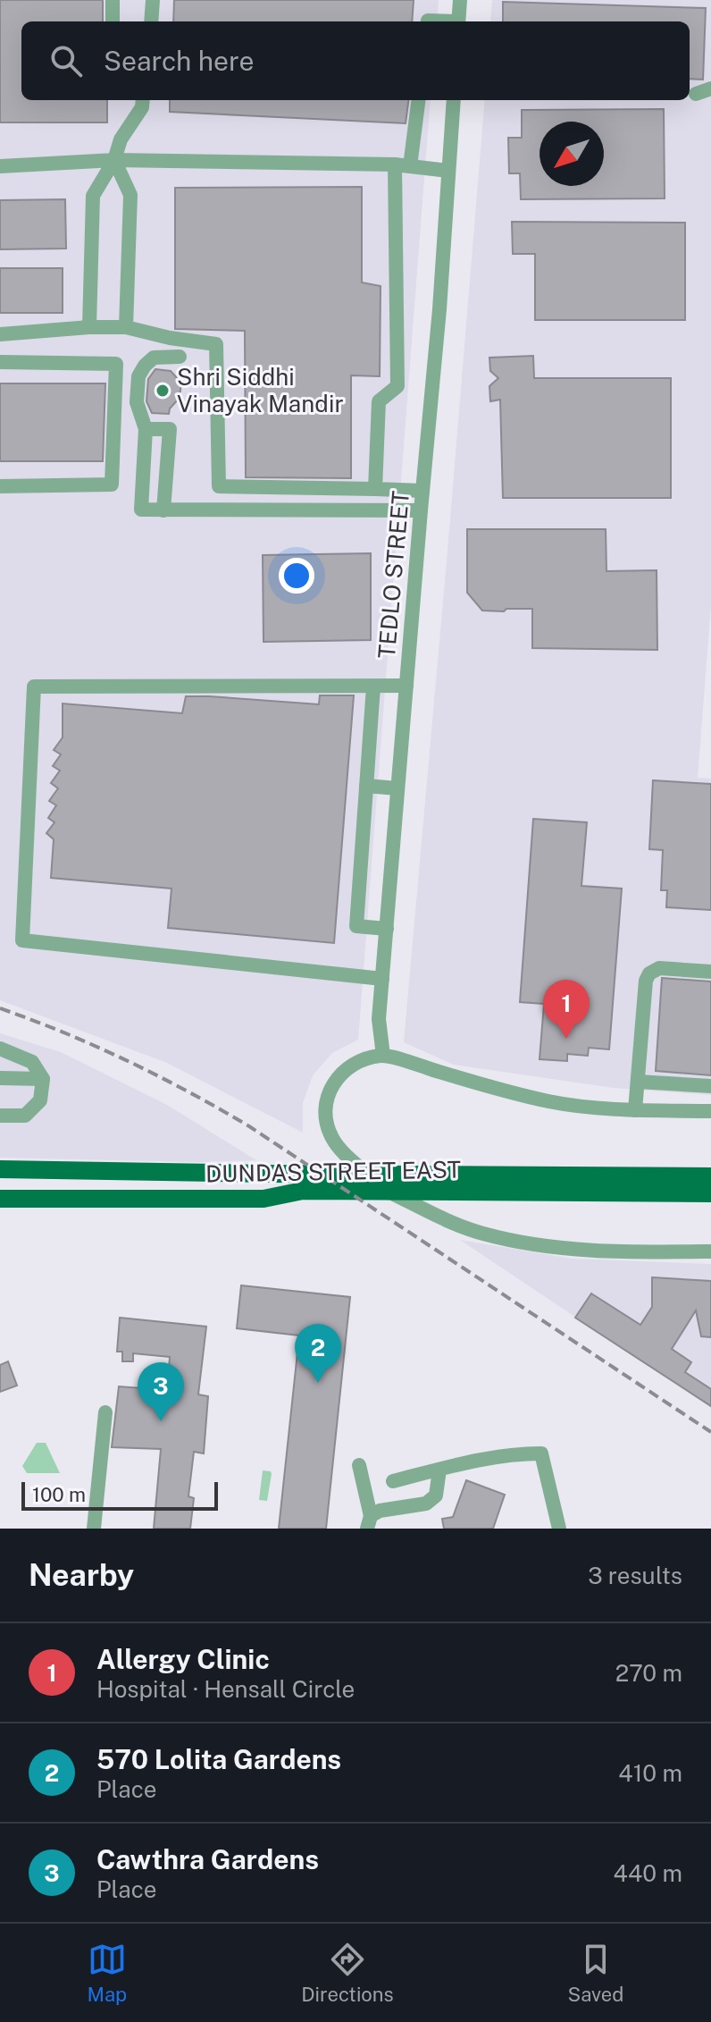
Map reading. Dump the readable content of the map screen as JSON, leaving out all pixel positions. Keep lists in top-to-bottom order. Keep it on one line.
{"streets":{"main road":["DUNDAS STREET EAST"],"street":["TEDLO STREET"]},"places":["Shri Siddhi Vinayak Mandir"],"scale_bar":"100 m","north":"bottom left","page":{"search":"Search here","pins":["1","2","3"],"scale":"100 m","heading":["Nearby","3 results"],"list":[{"mark":"1","name":"Allergy Clinic","note":"Hospital · Hensall Circle","value":"270 m"},{"mark":"2","name":"570 Lolita Gardens","note":"Place","value":"410 m"},{"mark":"3","name":"Cawthra Gardens","note":"Place","value":"440 m"}],"nav":["Map","Directions","Saved"]}}
